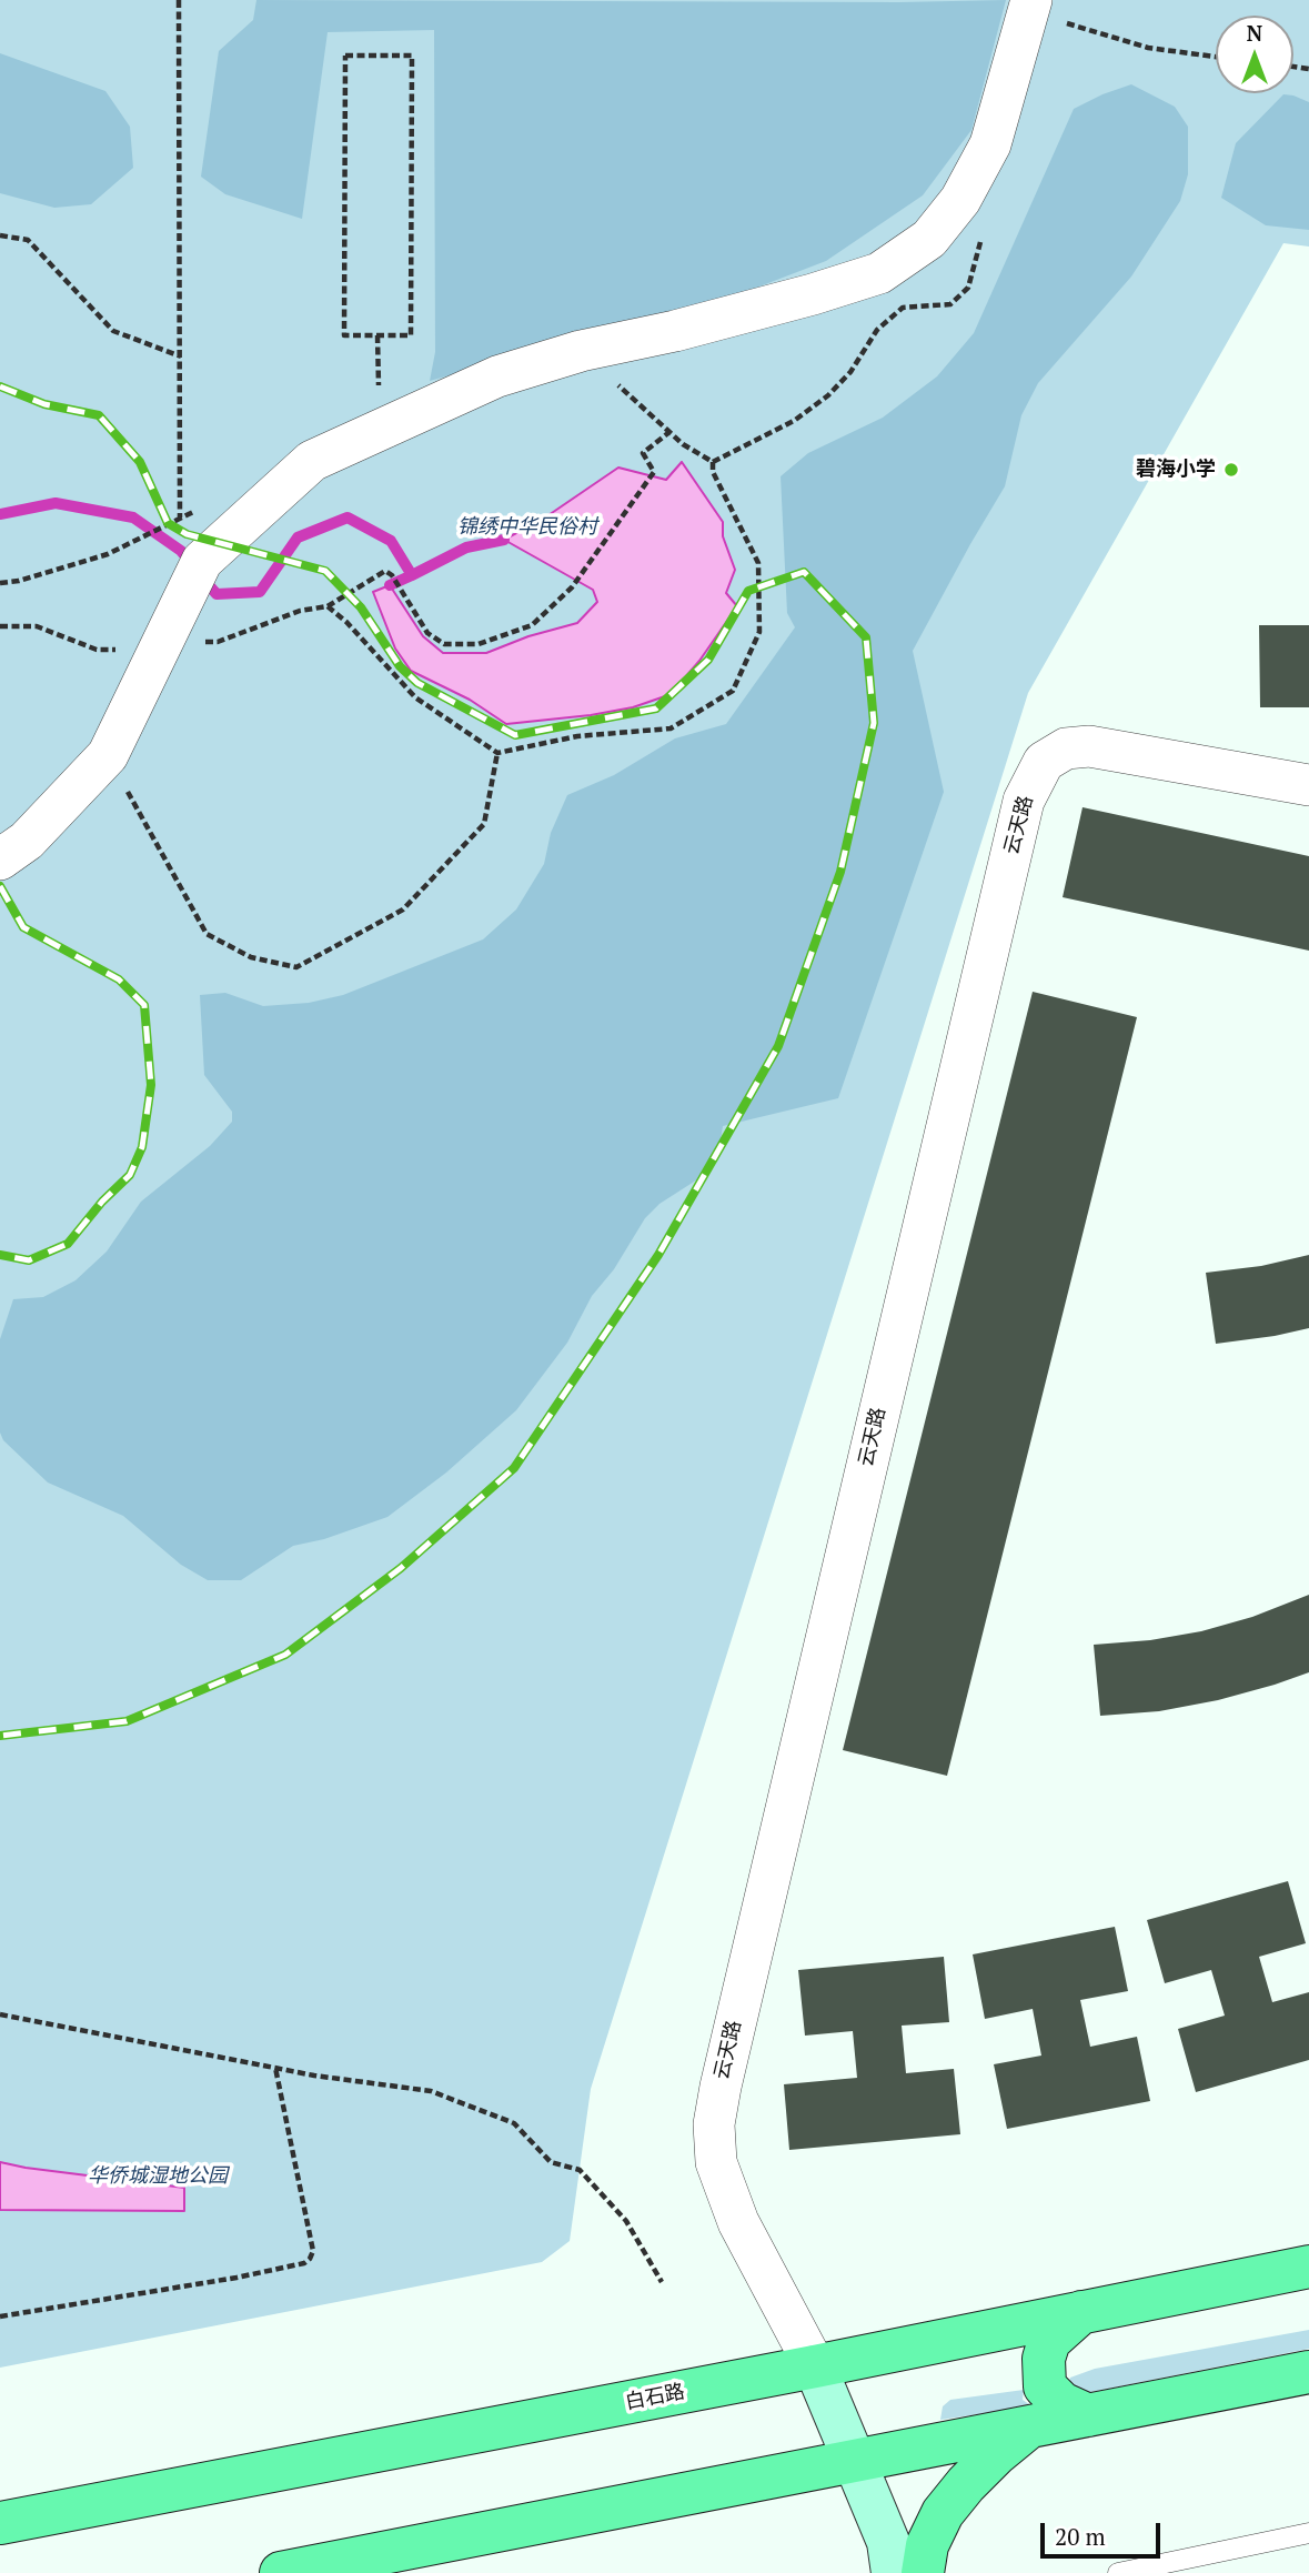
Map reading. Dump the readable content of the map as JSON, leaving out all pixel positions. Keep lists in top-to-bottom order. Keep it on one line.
{"streets":{"main road":["白石路"],"street":["云天路"]},"crossings":[["云天路","白石路"]],"parks":["锦绣中华民俗村","华侨城湿地公园"],"places":["碧海小学"],"scale_bar":"20 m","north":"top"}
